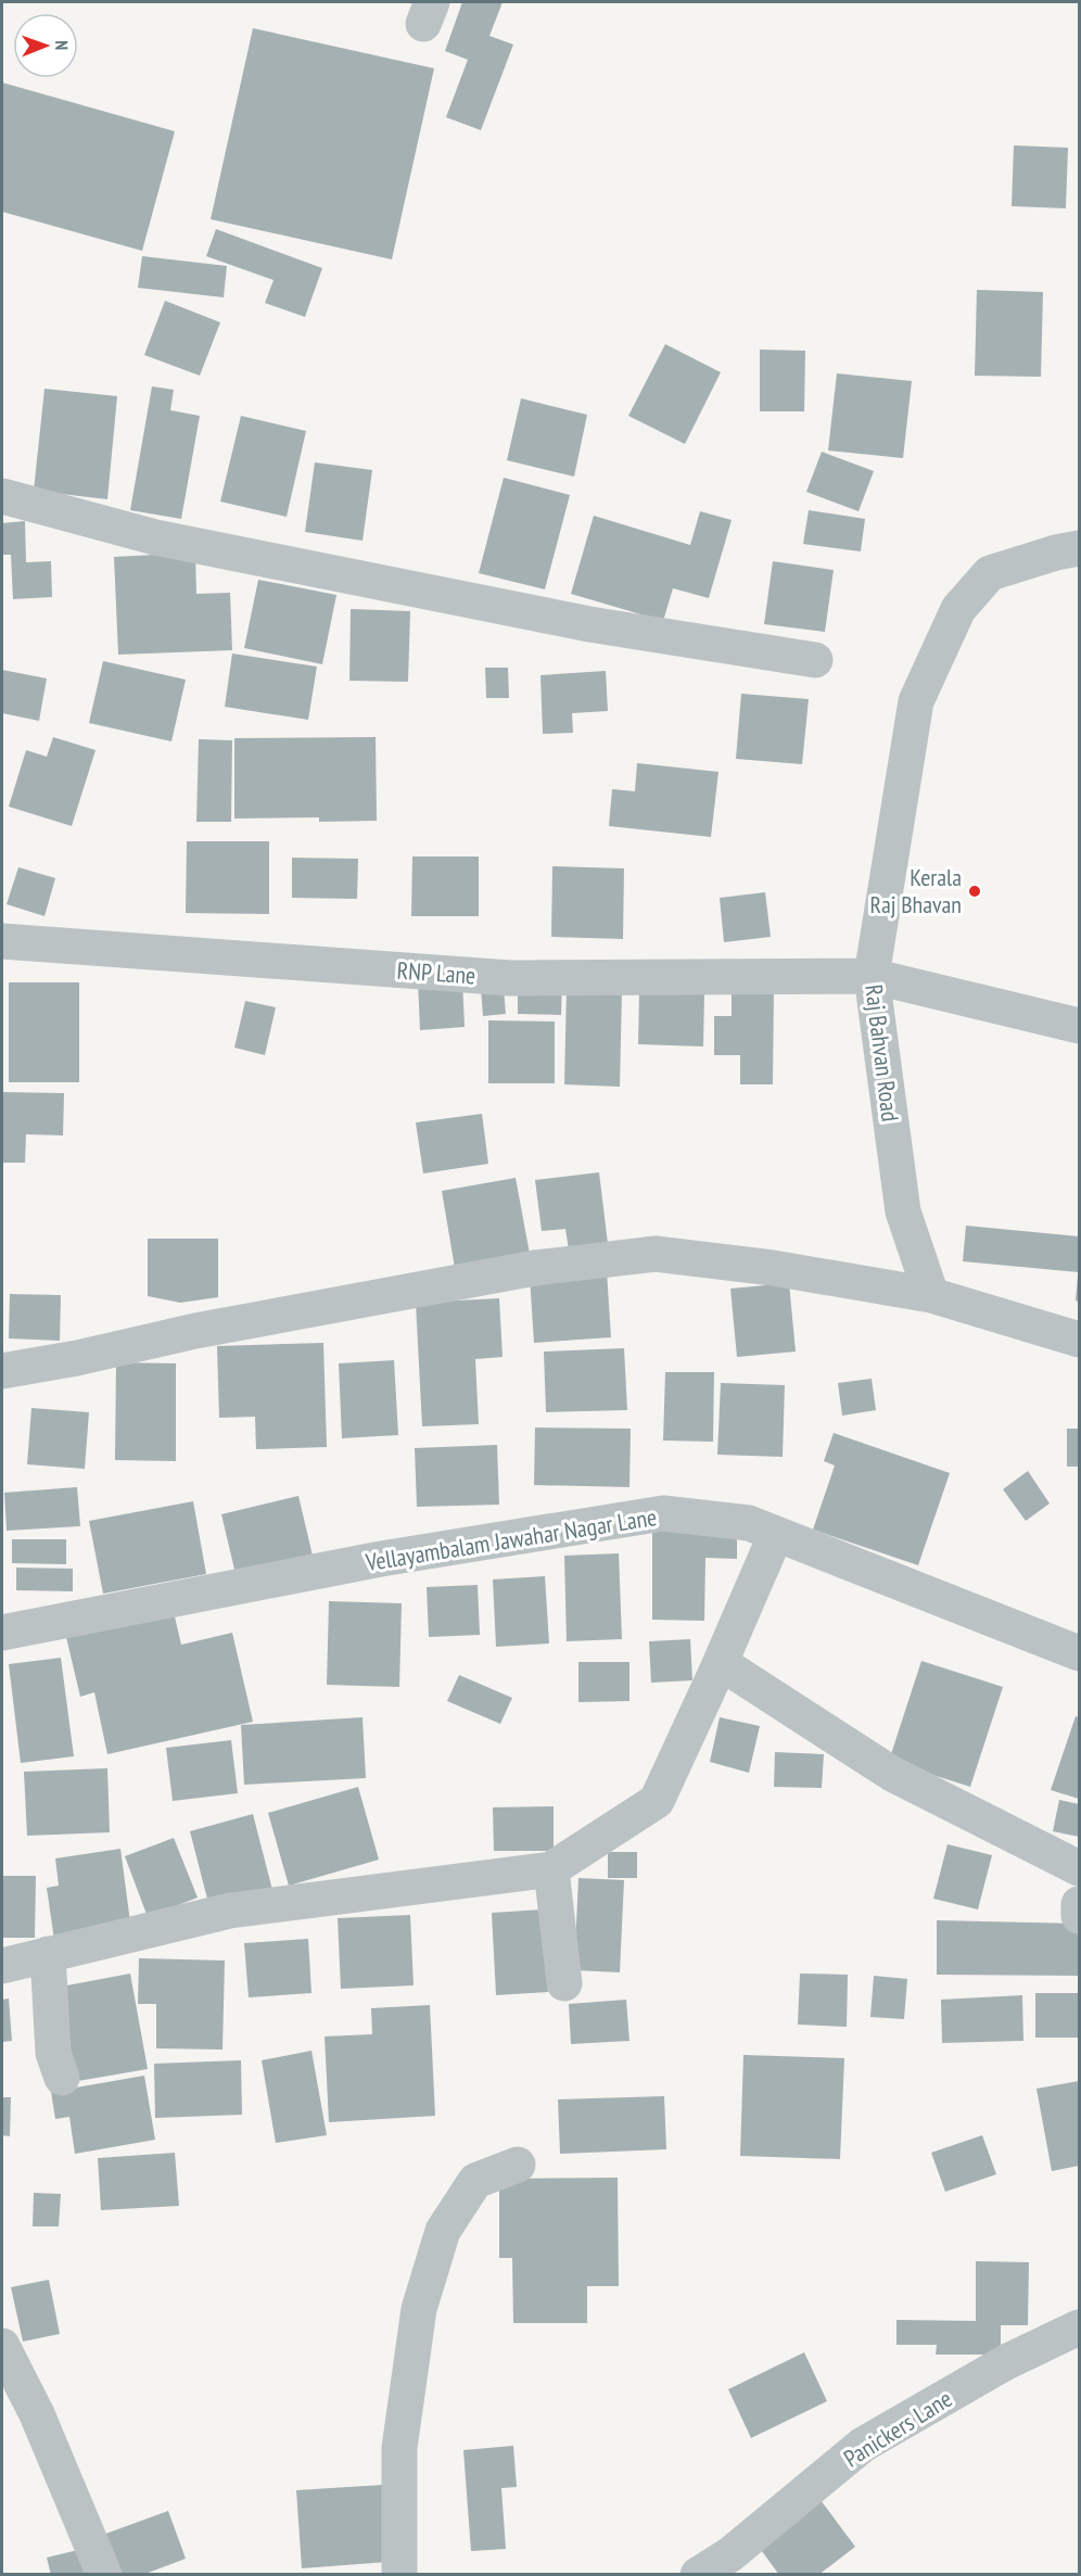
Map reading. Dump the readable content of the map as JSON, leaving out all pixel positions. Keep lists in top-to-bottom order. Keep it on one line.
{"streets":{"street":["RNP Lane","Raj Bahvan Road","Vellayambalam Jawahar Nagar Lane","Panickers Lane"]},"crossings":[["RNP Lane","Raj Bahvan Road"]],"places":["Kerala Raj Bhavan"],"north":"right"}
